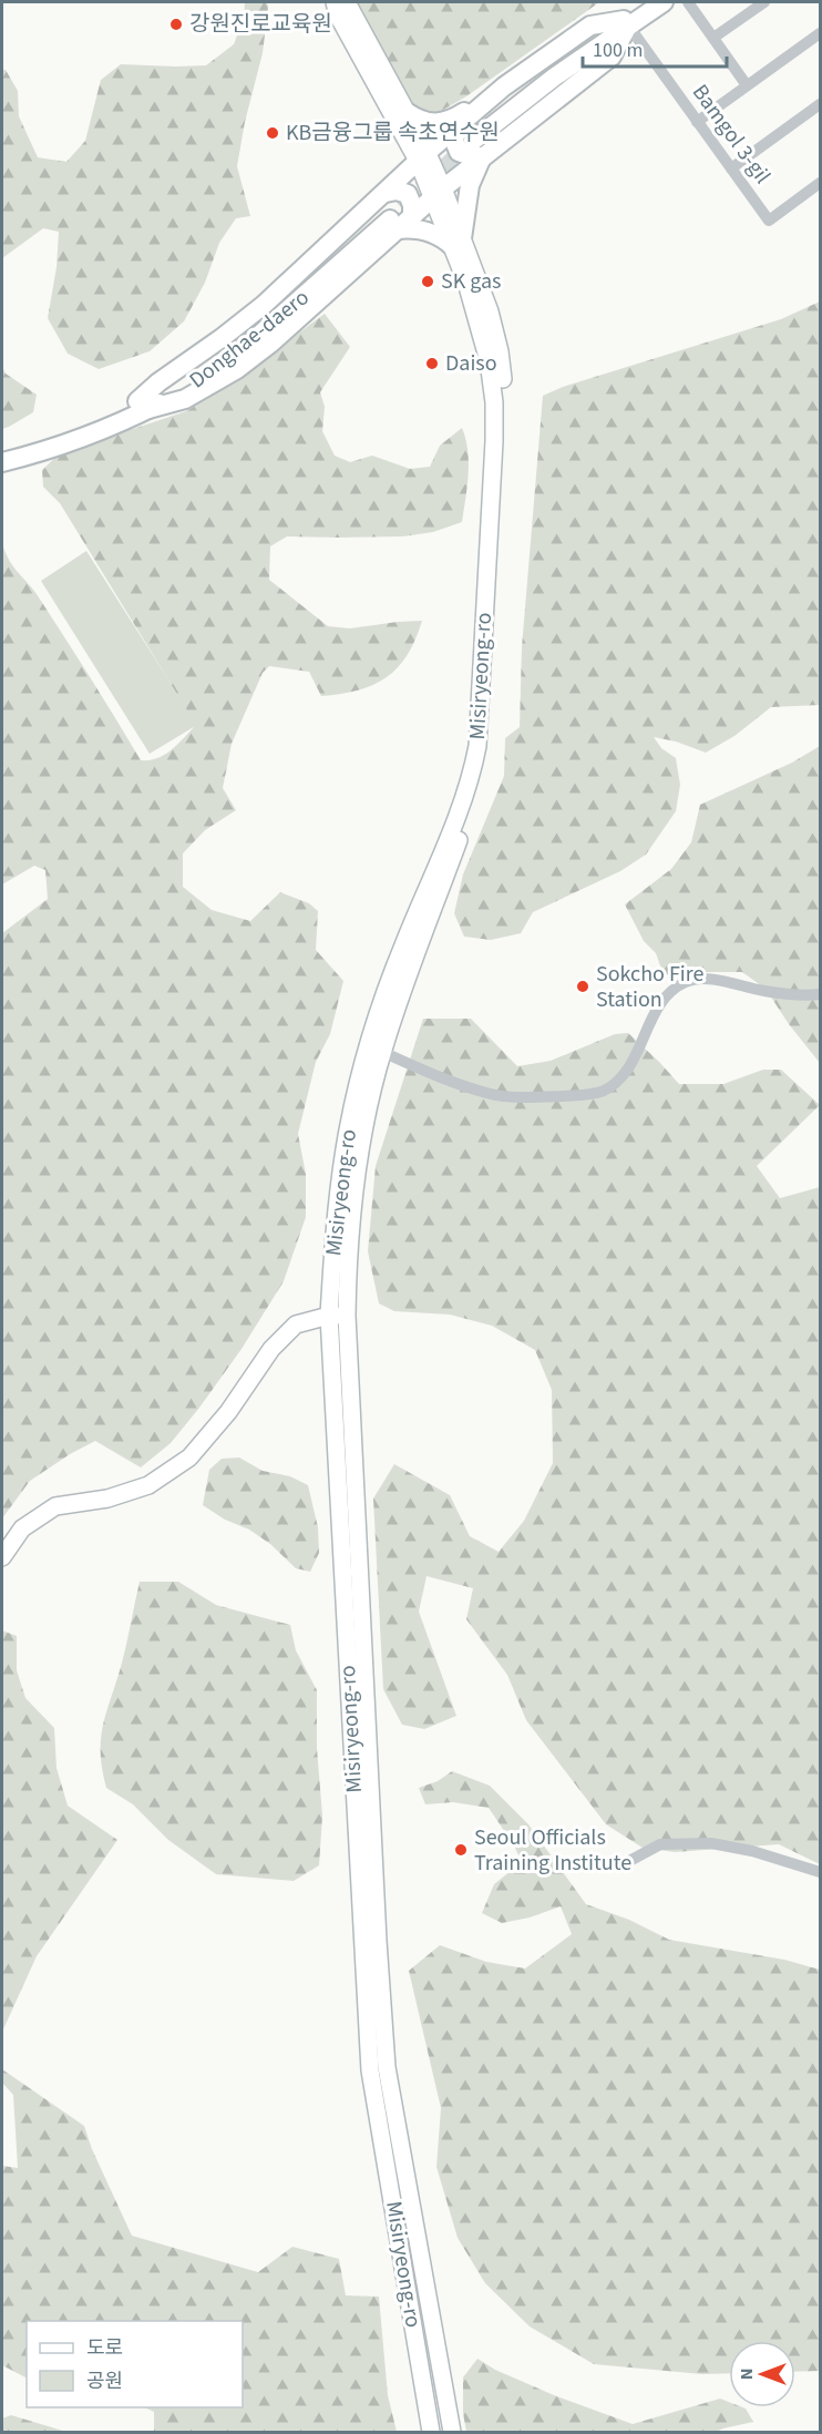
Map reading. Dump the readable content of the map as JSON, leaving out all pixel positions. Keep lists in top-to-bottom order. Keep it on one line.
{"streets":{"main road":["Donghae-daero","Misiryeong-ro"],"street":["Bamgol 3-gil"]},"places":["강원진로교육원","KB금융그룹 속초연수원","SK gas","Daiso","Sokcho Fire Station","Seoul Officials Training Institute"],"legend":["도로","공원"],"scale_bar":"100 m","north":"left"}
